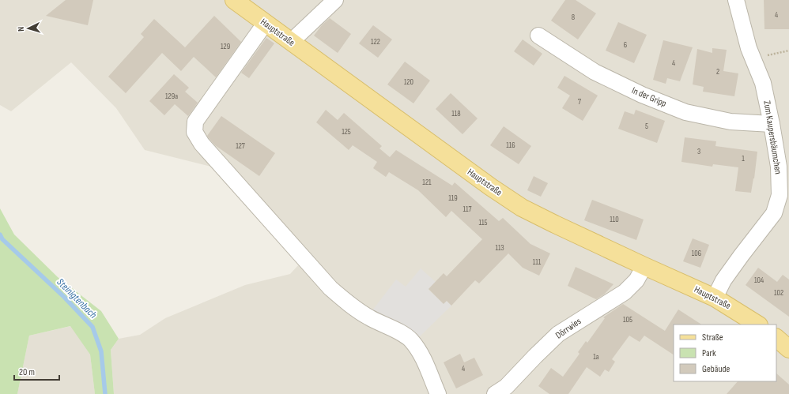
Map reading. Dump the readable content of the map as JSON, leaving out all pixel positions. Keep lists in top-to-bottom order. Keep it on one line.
{"streets":{"main road":["Hauptstraße"],"street":["In der Gripp","Zum Kaupersbäumchen","Dörrwies"]},"crossings":[["Hauptstraße","Zum Kaupersbäumchen"],["Hauptstraße","Dörrwies"],["In der Gripp","Zum Kaupersbäumchen"]],"water":["Steinigtenbach"],"house_numbers":["4","8","122","6","129","4","2","120","129a","7","118","5","125","116","127","3","1","121","119","117","110","115","113","106","111","104","102","105","1a","4"],"legend":["Straße","Park","Gebäude"],"scale_bar":"20 m","north":"left"}
